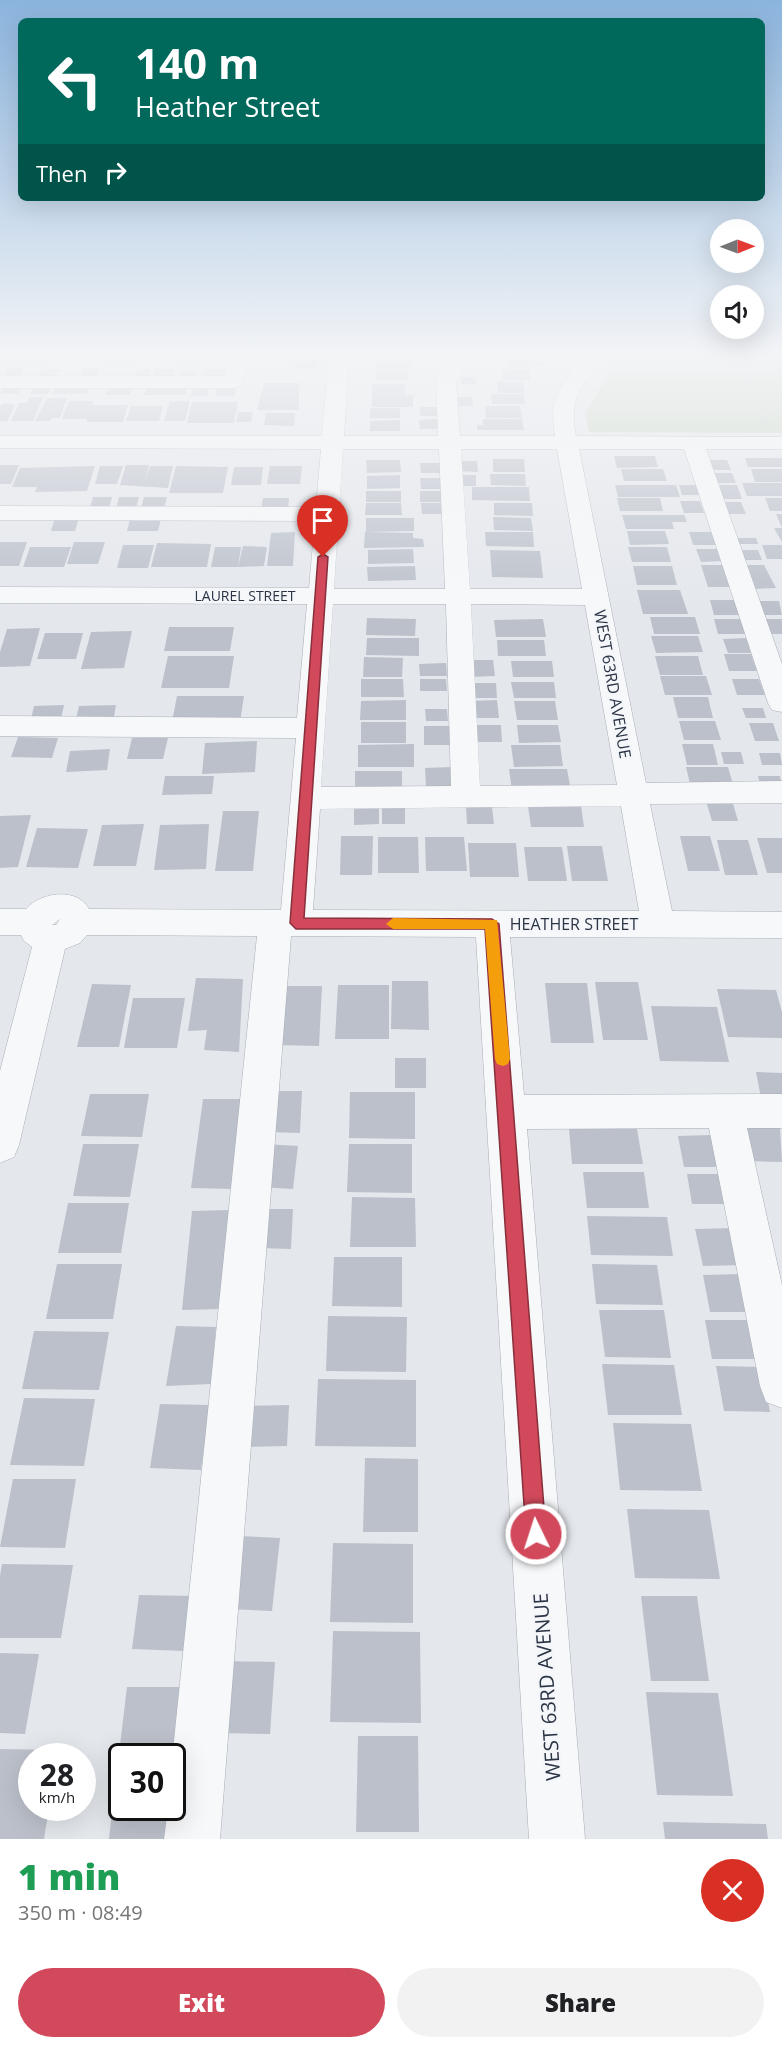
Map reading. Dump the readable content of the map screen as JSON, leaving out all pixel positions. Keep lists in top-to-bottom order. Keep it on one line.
{"streets":{"street":["LAUREL STREET","WEST 63RD AVENUE","HEATHER STREET"]},"crossings":[["LAUREL STREET","WEST 63RD AVENUE"],["WEST 63RD AVENUE","HEATHER STREET"]],"north":"right","page":{"turn":["140 m","Heather Street"],"then":"Then","speed":"28 km/h","limit":"30","heading":["1 min","350 m · 08:49"],"buttons":["Exit","Share"]}}
